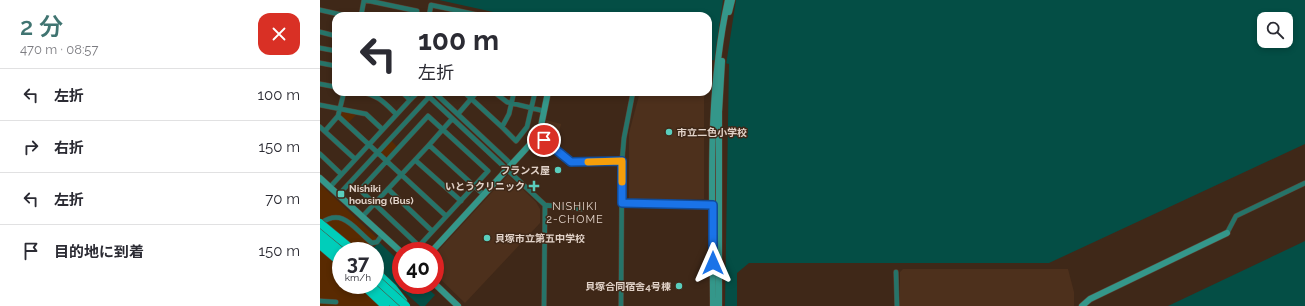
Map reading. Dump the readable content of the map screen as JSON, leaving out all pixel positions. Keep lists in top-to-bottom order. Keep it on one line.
{"districts":["NISHIKI 2-CHOME"],"places":{"other":["市立二色小学校","フランス屋","貝塚市立第五中学校","貝塚合同宿舎4号棟"],"health":["いとうクリニック"],"transit":["Nishiki housing (Bus)"]},"page":{"heading":["2 分","470 m · 08:57"],"turn":["100 m","左折"],"list":[{"name":"左折","value":"100 m"},{"name":"右折","value":"150 m"},{"name":"左折","value":"70 m"},{"name":"目的地に到着","value":"150 m"}],"speed":"37 km/h","limit":"40"}}
